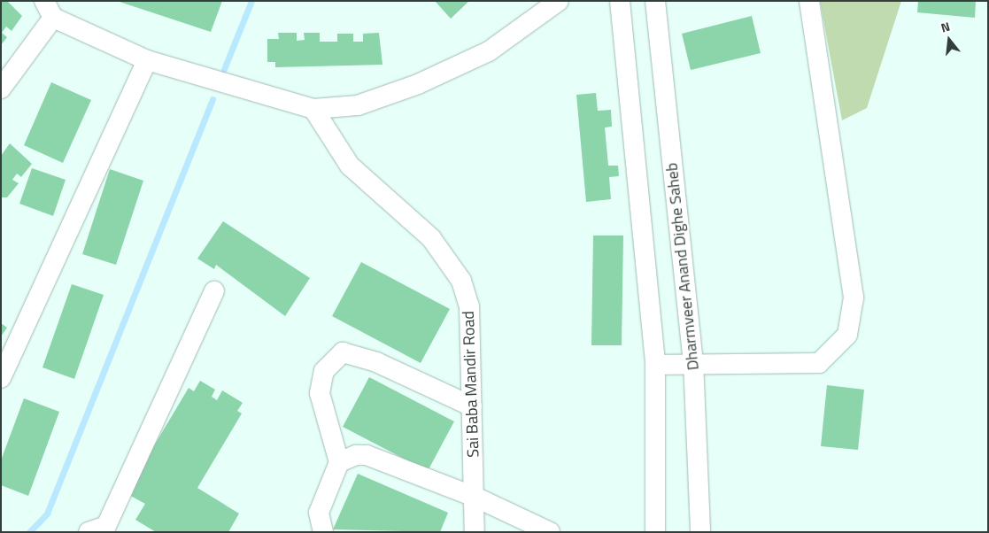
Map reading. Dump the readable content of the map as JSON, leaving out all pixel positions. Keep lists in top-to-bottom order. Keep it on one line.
{"streets":{"street":["Dharmveer Anand Dighe Saheb","Sai Baba Mandir Road"]},"north":"top"}
